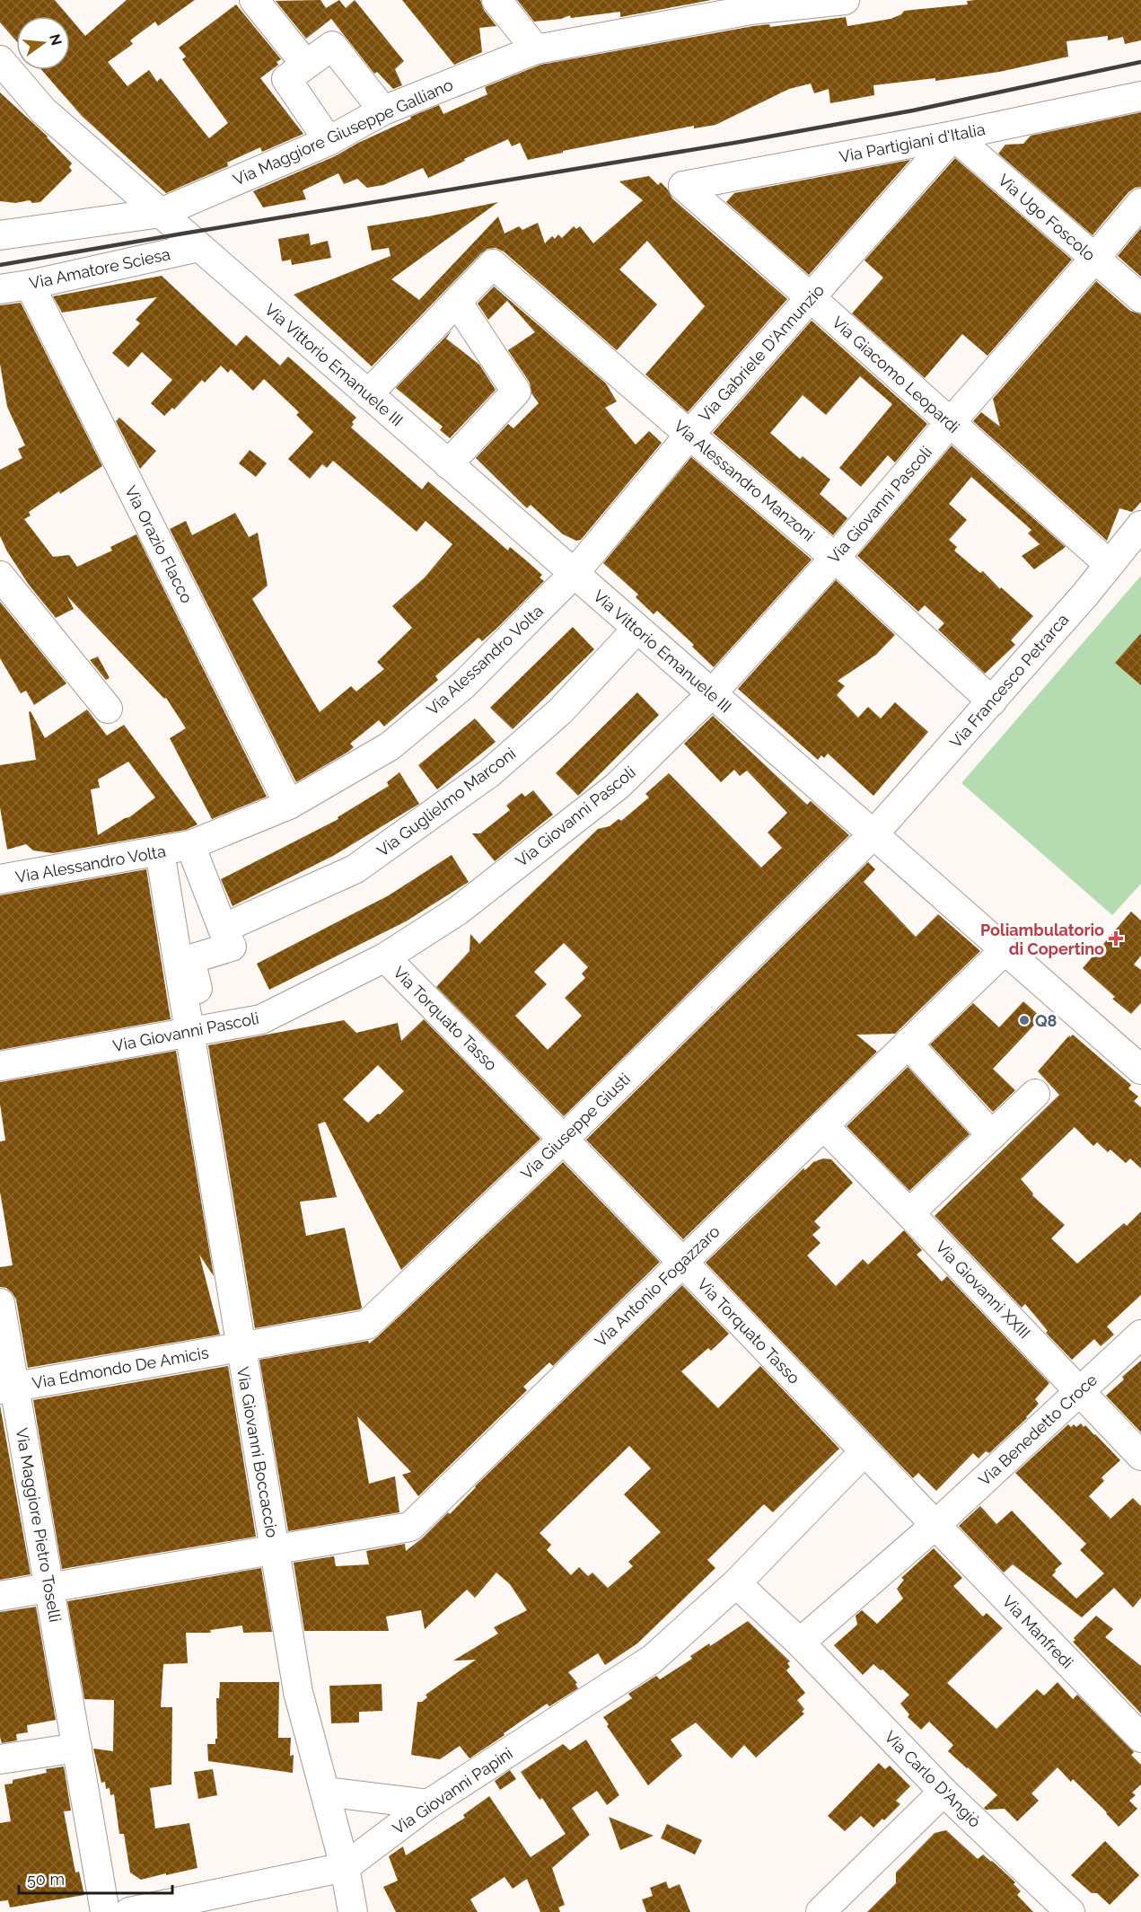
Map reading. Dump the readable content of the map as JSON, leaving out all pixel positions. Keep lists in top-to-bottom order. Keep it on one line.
{"streets":{"street":["Via Maggiore Giuseppe Galliano","Via Partigiani d'Italia","Via Ugo Foscolo","Via Amatore Sciesa","Via Gabriele D'Annunzio","Via Vittorio Emanuele III","Via Giacomo Leopardi","Via Alessandro Manzoni","Via Giovanni Pascoli","Via Orazio Flacco","Via Alessandro Volta","Via Francesco Petrarca","Via Guglielmo Marconi","Via Torquato Tasso","Via Giuseppe Giusti","Via Antonio Fogazzaro","Via Giovanni XXIII","Via Edmondo De Amicis","Via Benedetto Croce","Via Giovanni Boccaccio","Via Maggiore Pietro Toselli","Via Manfredi","Via Carlo D'Angiò","Via Giovanni Papini"]},"crossings":[["Via Maggiore Giuseppe Galliano","Via Vittorio Emanuele III"],["Via Partigiani d'Italia","Via Ugo Foscolo"],["Via Partigiani d'Italia","Via Gabriele D'Annunzio"],["Via Partigiani d'Italia","Via Giacomo Leopardi"],["Via Ugo Foscolo","Via Gabriele D'Annunzio"],["Via Ugo Foscolo","Via Giovanni Pascoli"],["Via Amatore Sciesa","Via Vittorio Emanuele III"],["Via Amatore Sciesa","Via Orazio Flacco"],["Via Gabriele D'Annunzio","Via Vittorio Emanuele III"],["Via Gabriele D'Annunzio","Via Giacomo Leopardi"],["Via Gabriele D'Annunzio","Via Alessandro Manzoni"],["Via Gabriele D'Annunzio","Via Alessandro Volta"],["Via Vittorio Emanuele III","Via Giovanni Pascoli"],["Via Vittorio Emanuele III","Via Alessandro Volta"],["Via Vittorio Emanuele III","Via Francesco Petrarca"],["Via Vittorio Emanuele III","Via Guglielmo Marconi"],["Via Vittorio Emanuele III","Via Giuseppe Giusti"],["Via Vittorio Emanuele III","Via Antonio Fogazzaro"],["Via Giacomo Leopardi","Via Giovanni Pascoli"],["Via Giacomo Leopardi","Via Francesco Petrarca"],["Via Alessandro Manzoni","Via Giovanni Pascoli"],["Via Alessandro Manzoni","Via Francesco Petrarca"],["Via Giovanni Pascoli","Via Torquato Tasso"],["Via Giovanni Pascoli","Via Giovanni Boccaccio"],["Via Orazio Flacco","Via Alessandro Volta"],["Via Francesco Petrarca","Via Giuseppe Giusti"],["Via Torquato Tasso","Via Giuseppe Giusti"],["Via Torquato Tasso","Via Antonio Fogazzaro"],["Via Torquato Tasso","Via Benedetto Croce"],["Via Torquato Tasso","Via Manfredi"],["Via Torquato Tasso","Via Giovanni Papini"],["Via Giuseppe Giusti","Via Edmondo De Amicis"],["Via Giuseppe Giusti","Via Giovanni Boccaccio"],["Via Antonio Fogazzaro","Via Giovanni XXIII"],["Via Antonio Fogazzaro","Via Giovanni Boccaccio"],["Via Antonio Fogazzaro","Via Maggiore Pietro Toselli"],["Via Giovanni XXIII","Via Benedetto Croce"],["Via Edmondo De Amicis","Via Giovanni Boccaccio"],["Via Edmondo De Amicis","Via Maggiore Pietro Toselli"],["Via Benedetto Croce","Via Manfredi"],["Via Benedetto Croce","Via Carlo D'Angiò"],["Via Giovanni Boccaccio","Via Giovanni Papini"],["Via Carlo D'Angiò","Via Giovanni Papini"]],"places":{"health":["Poliambulatorio di Copertino"],"other":["Q8"]},"scale_bar":"50 m","north":"right"}
